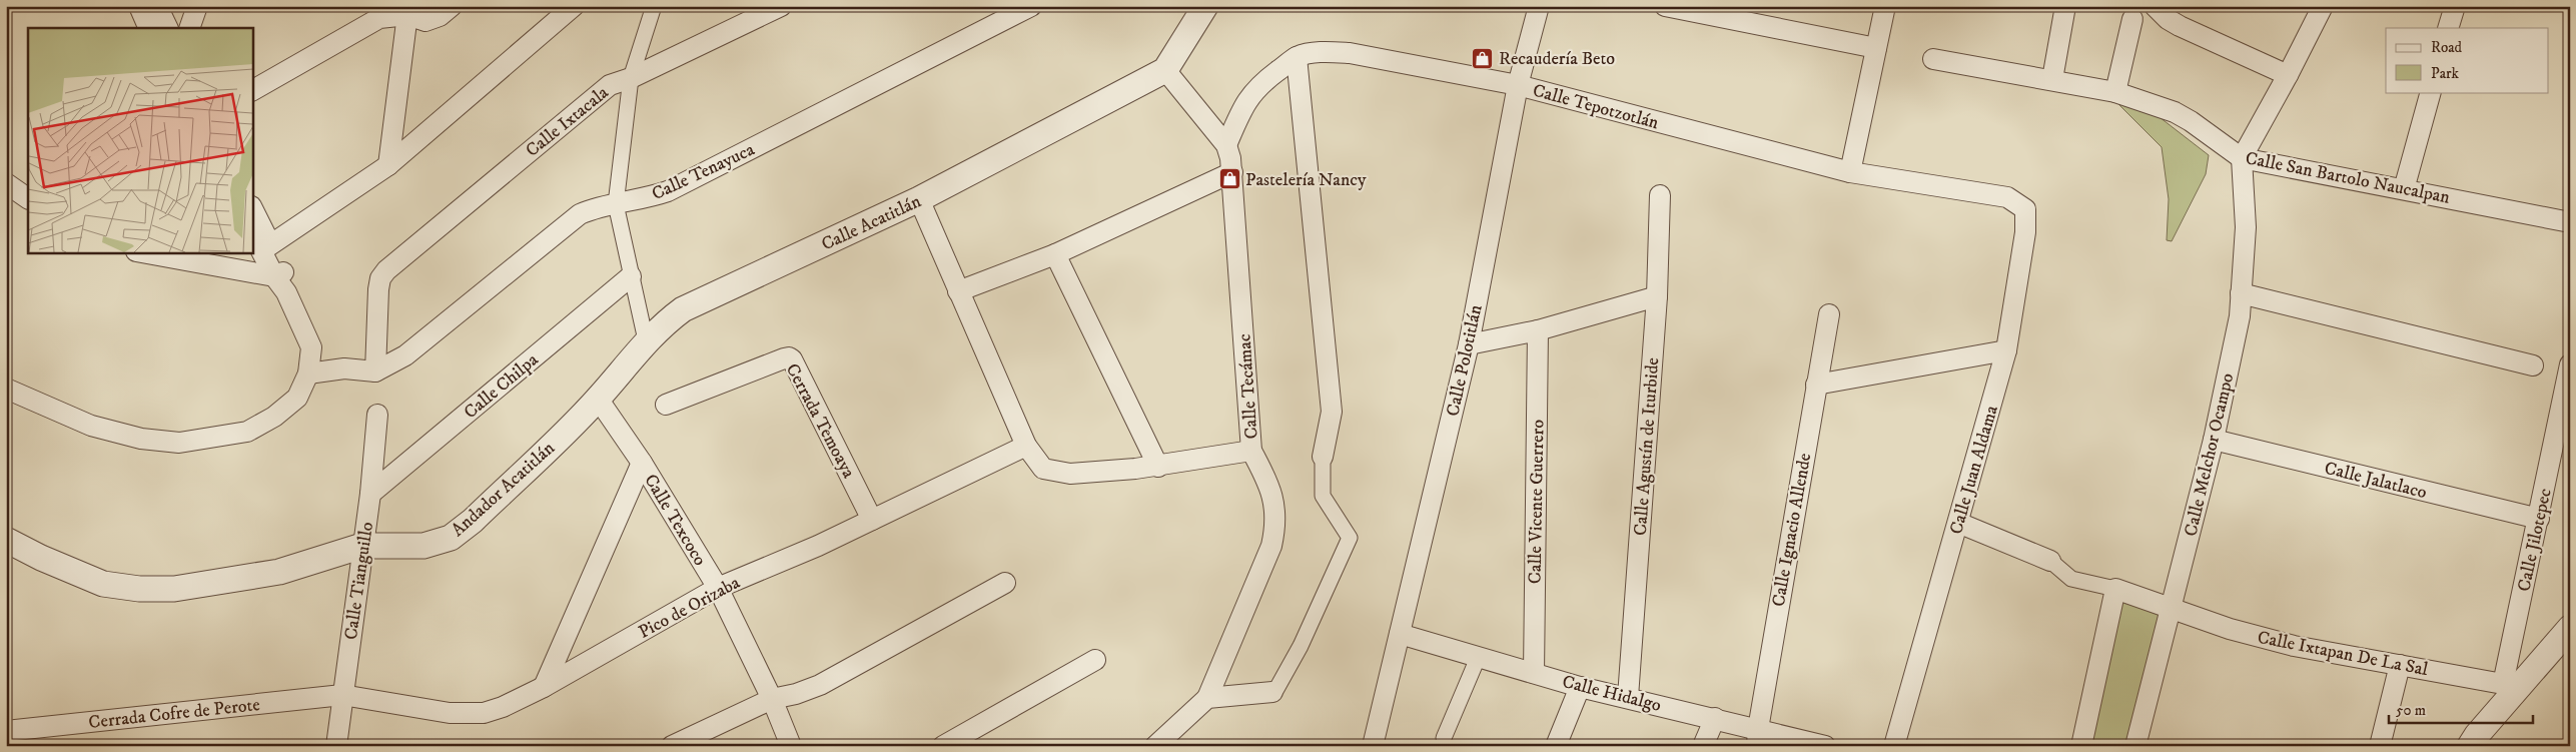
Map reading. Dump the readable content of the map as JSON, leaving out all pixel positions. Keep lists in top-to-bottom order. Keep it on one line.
{"streets":{"street":["Calle Tepotzotlán","Calle Ixtacala","Calle Tenayuca","Calle San Bartolo Naucalpan","Calle Acatitlán","Calle Polotitlán","Calle Chilpa","Calle Tecámac","Cerrada Temoaya","Calle Agustín de Iturbide","Calle Melchor Ocampo","Calle Juan Aldama","Calle Jalatlaco","Andador Acatitlán","Calle Vicente Guerrero","Calle Texcoco","Calle Ignacio Allende","Calle Jilotepec","Calle Tianguillo","Pico de Orizaba","Calle Ixtapan De La Sal","Calle Hidalgo","Cerrada Cofre de Perote"]},"crossings":[["Calle Tepotzotlán","Calle Polotitlán"],["Calle Tepotzotlán","Calle Tecámac"],["Calle Tepotzotlán","Calle Juan Aldama"],["Calle Ixtacala","Calle Tenayuca"],["Calle San Bartolo Naucalpan","Calle Melchor Ocampo"],["Calle Acatitlán","Calle Tecámac"],["Calle Acatitlán","Andador Acatitlán"],["Calle Acatitlán","Calle Texcoco"],["Calle Polotitlán","Calle Hidalgo"],["Calle Chilpa","Calle Tianguillo"],["Calle Tecámac","Pico de Orizaba"],["Cerrada Temoaya","Pico de Orizaba"],["Calle Agustín de Iturbide","Calle Hidalgo"],["Calle Melchor Ocampo","Calle Jalatlaco"],["Calle Melchor Ocampo","Calle Ixtapan De La Sal"],["Calle Jalatlaco","Calle Jilotepec"],["Andador Acatitlán","Calle Texcoco"],["Andador Acatitlán","Calle Tianguillo"],["Calle Vicente Guerrero","Calle Hidalgo"],["Calle Texcoco","Pico de Orizaba"],["Calle Ignacio Allende","Calle Hidalgo"],["Calle Jilotepec","Calle Ixtapan De La Sal"],["Calle Tianguillo","Pico de Orizaba"],["Calle Tianguillo","Cerrada Cofre de Perote"],["Pico de Orizaba","Cerrada Cofre de Perote"]],"places":{"shop":["Recaudería Beto","Pastelería Nancy"]},"legend":["Road","Park"],"scale_bar":"50 m"}
